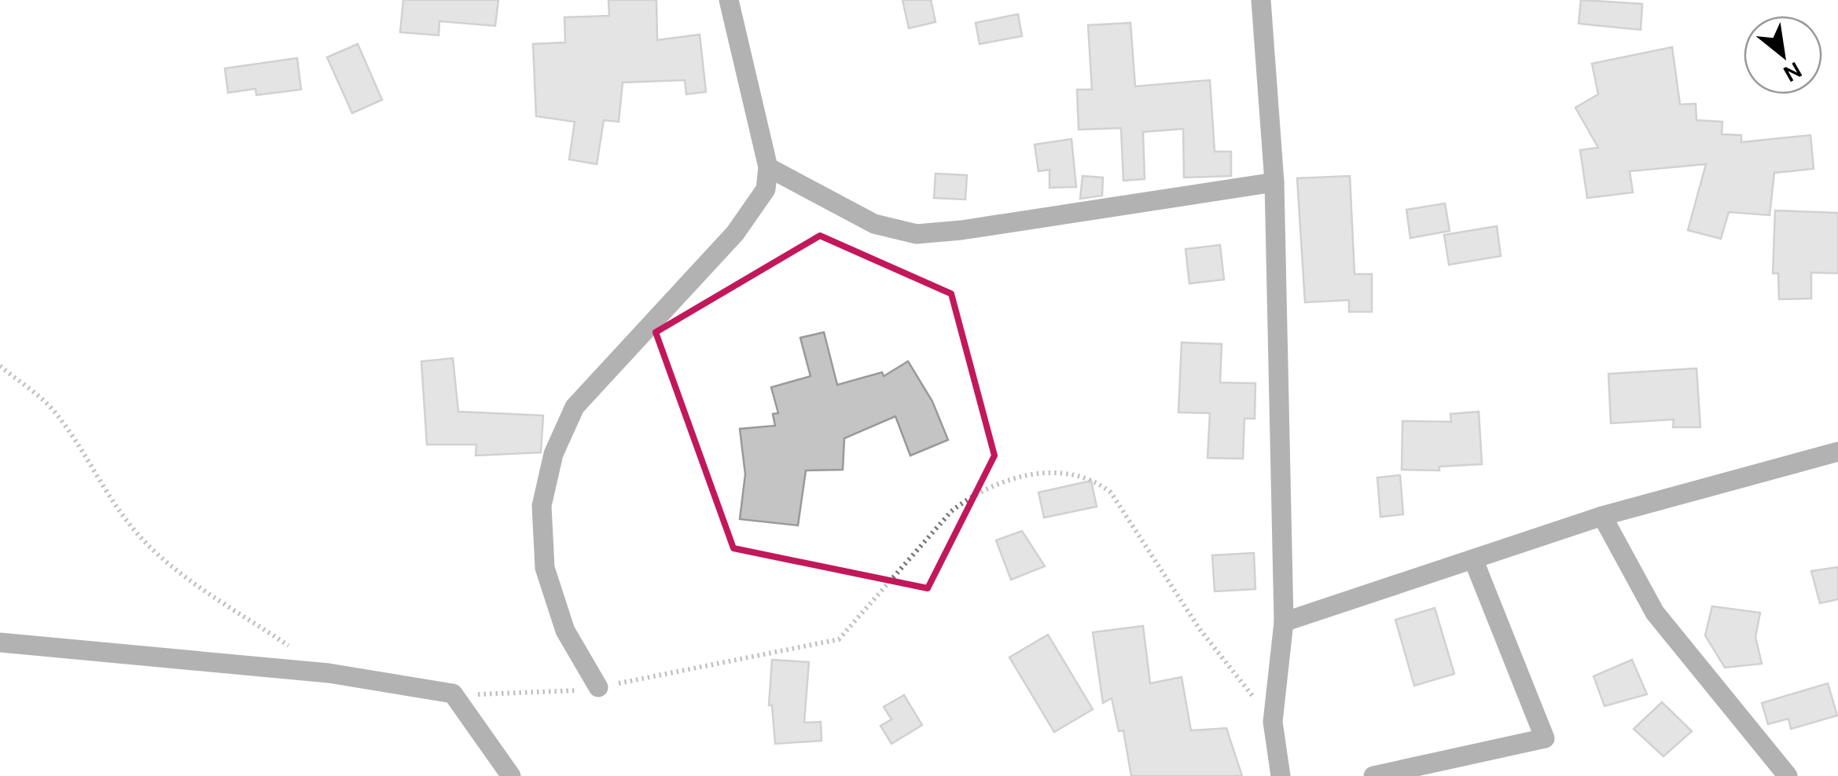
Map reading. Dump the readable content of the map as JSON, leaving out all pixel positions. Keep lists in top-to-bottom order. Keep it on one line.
{"north":"bottom right"}
